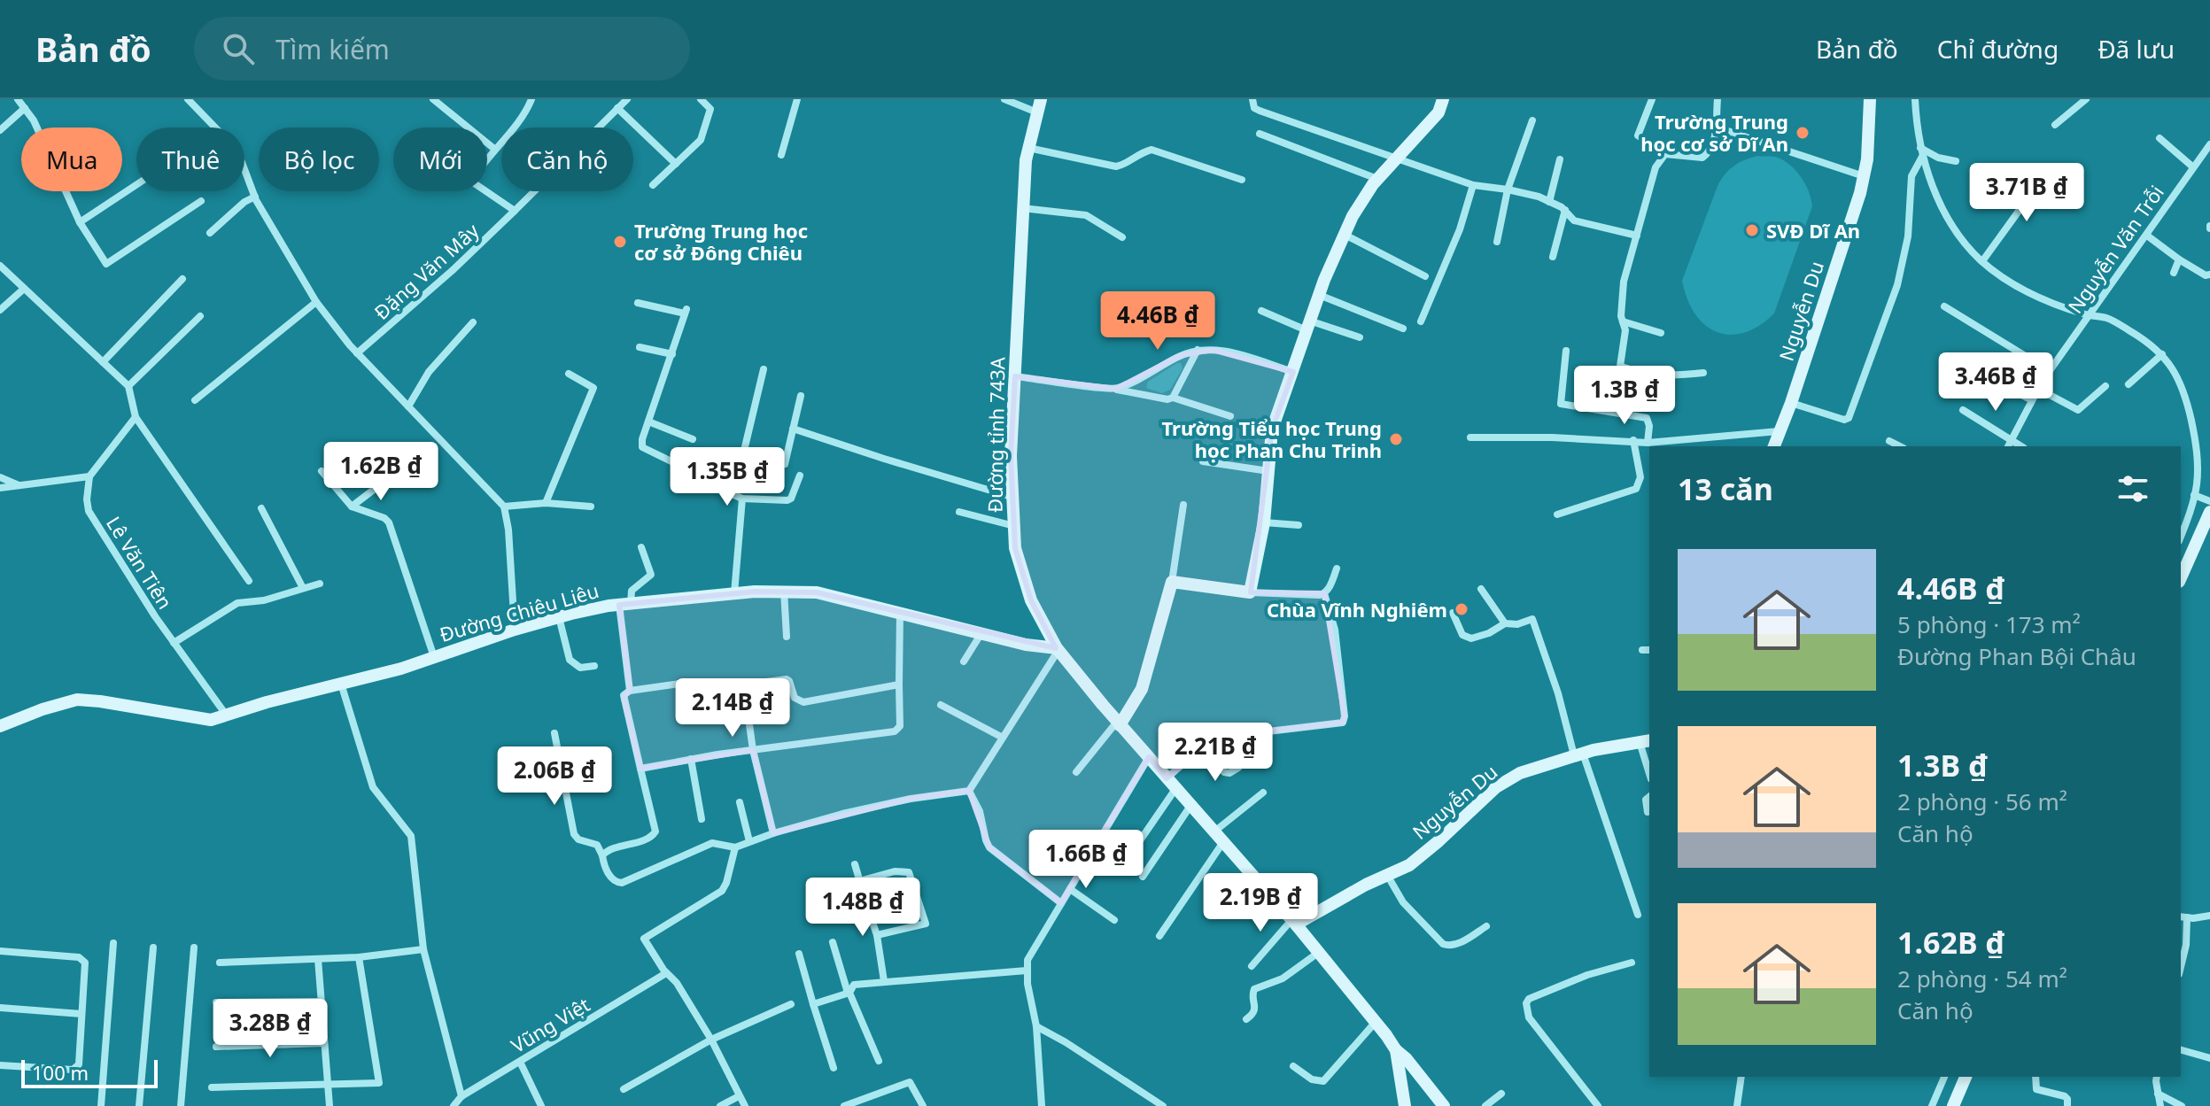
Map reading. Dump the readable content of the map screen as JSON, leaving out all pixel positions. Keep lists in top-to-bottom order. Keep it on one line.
{"streets":{"street":["Nguyễn Văn Trỗi","Đặng Văn Mây","Nguyễn Du","Đường tỉnh 743A","Lê Văn Tiên","Đường Chiêu Liêu","Vũng Việt"]},"crossings":[["Nguyễn Du","Đường tỉnh 743A"],["Đường tỉnh 743A","Đường Chiêu Liêu"],["Lê Văn Tiên","Đường Chiêu Liêu"]],"places":["Trường Trung học cơ sở Dĩ An","SVĐ Dĩ An","Trường Trung học cơ sở Đông Chiêu","Trường Tiểu học Trung học Phan Chu Trinh","Chùa Vĩnh Nghiêm"],"scale_bar":"100 m","page":{"header":"Bản đồ","search":"Tìm kiếm","nav":["Bản đồ","Chỉ đường","Đã lưu"],"chip":["Mua","Thuê","Bộ lọc","Mới","Căn hộ"],"price":["3.71B ₫","4.46B ₫","3.46B ₫","1.3B ₫","1.62B ₫","1.35B ₫","2.14B ₫","2.21B ₫","2.06B ₫","1.66B ₫","2.19B ₫","1.48B ₫","3.28B ₫"],"heading":"13 căn","list":[{"name":"4.46B ₫","note":"5 phòng · 173 m² · Đường Phan Bội Châu"},{"name":"1.3B ₫","note":"2 phòng · 56 m² · Căn hộ"},{"name":"1.62B ₫","note":"2 phòng · 54 m² · Căn hộ"}],"scale":"100 m"}}
